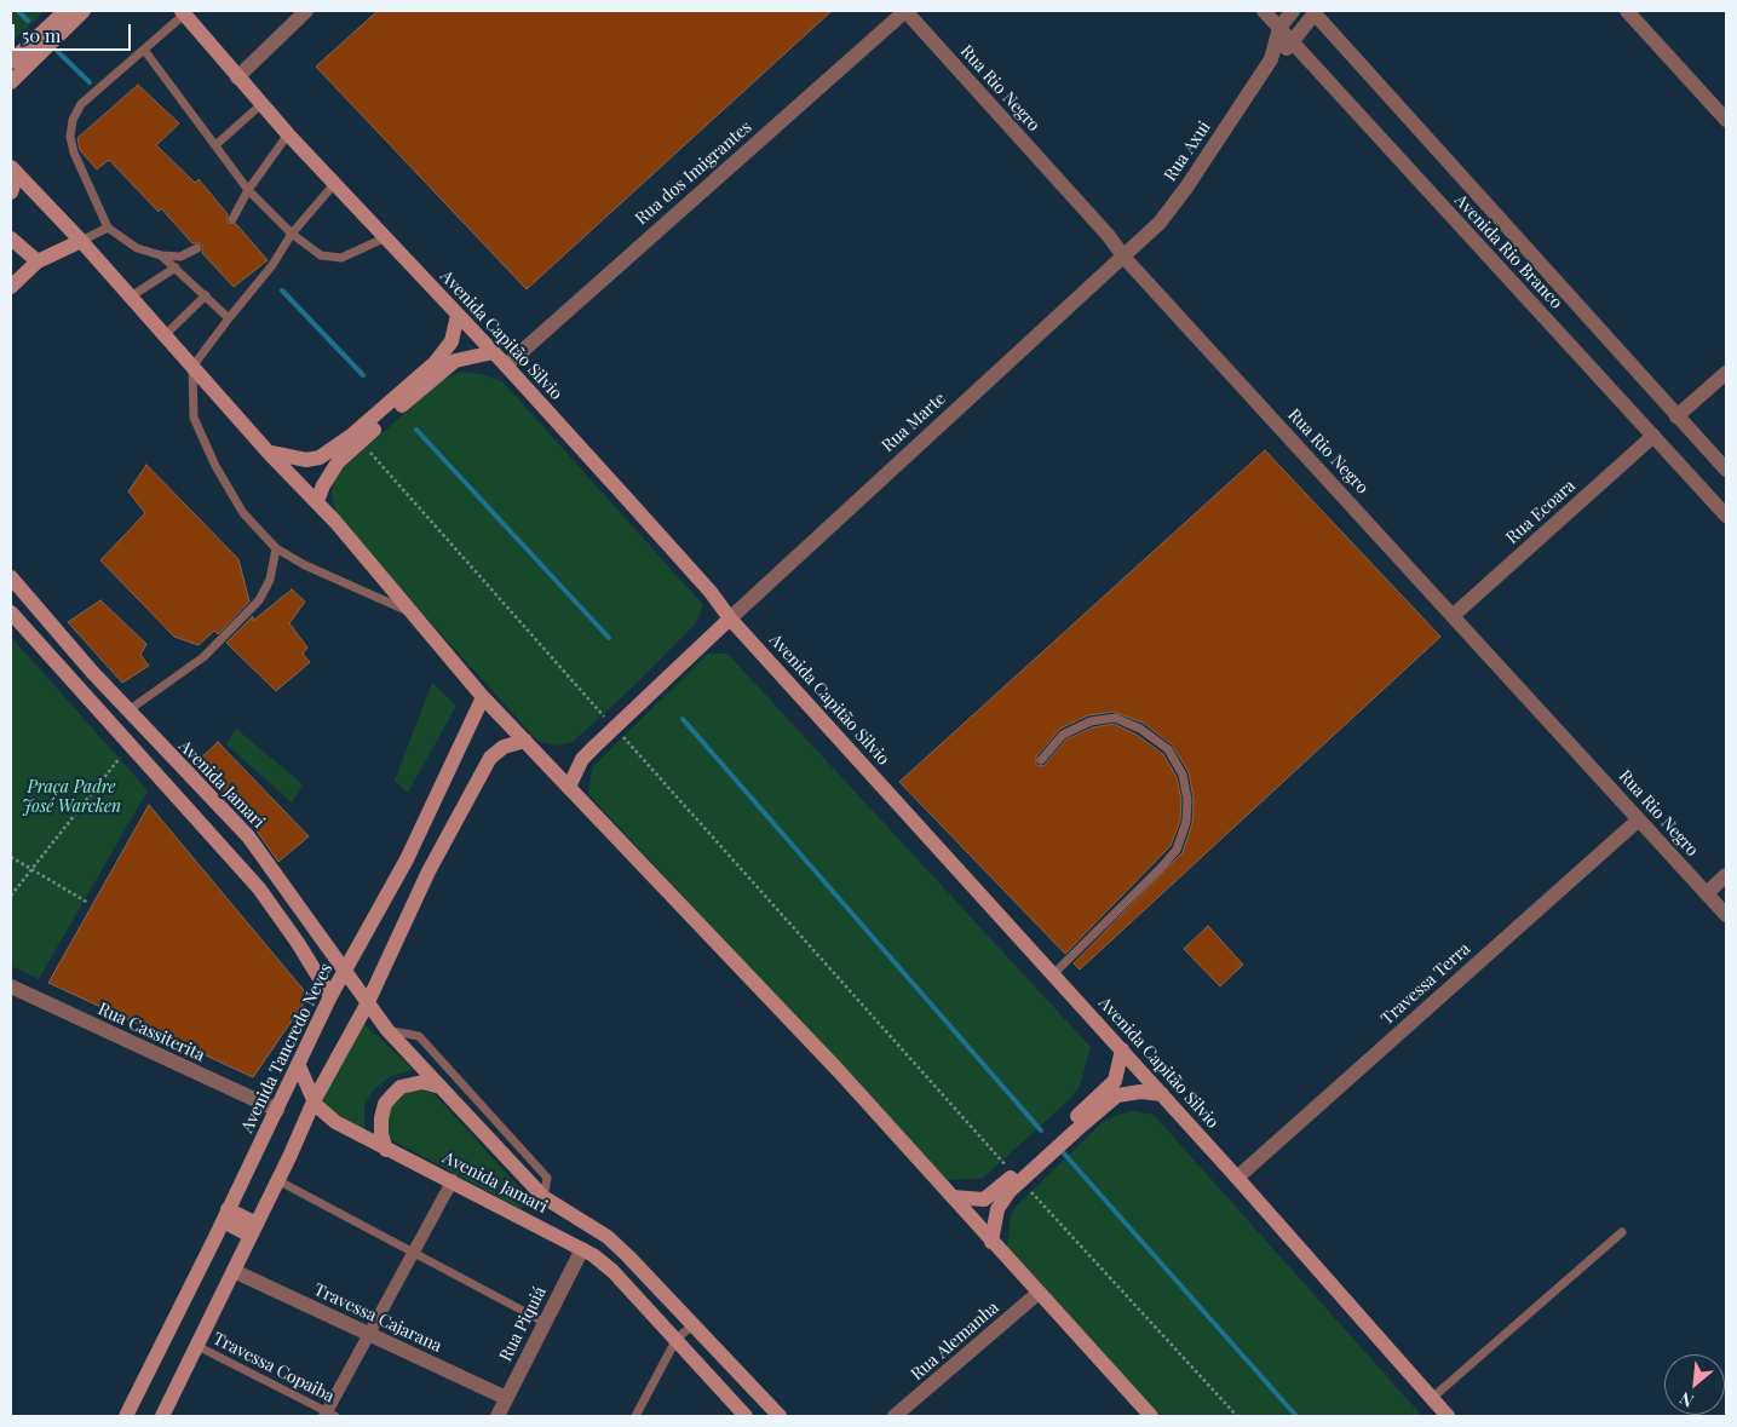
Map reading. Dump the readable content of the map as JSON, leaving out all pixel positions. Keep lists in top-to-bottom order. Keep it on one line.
{"streets":{"main road":["Avenida Capitão Silvio","Avenida Jamari","Avenida Tancredo Neves"],"street":["Rua Rio Negro","Rua Axui","Rua dos Imigrantes","Avenida Rio Branco","Rua Marte","Rua Ecoara","Travessa Terra","Rua Cassiterita","Travessa Cajarana","Rua Piquiá","Rua Alemanha"],"lane":["Travessa Copaiba"]},"crossings":[["Rua Rio Negro","Rua Axui"],["Rua Rio Negro","Rua dos Imigrantes"],["Rua Rio Negro","Rua Marte"],["Rua Rio Negro","Rua Ecoara"],["Rua Rio Negro","Travessa Terra"],["Rua Axui","Avenida Rio Branco"],["Rua Axui","Rua Marte"],["Rua dos Imigrantes","Avenida Capitão Silvio"],["Avenida Rio Branco","Rua Ecoara"],["Avenida Capitão Silvio","Rua Marte"],["Avenida Capitão Silvio","Travessa Terra"],["Avenida Jamari","Avenida Tancredo Neves"],["Avenida Jamari","Rua Piquiá"],["Rua Cassiterita","Avenida Tancredo Neves"],["Travessa Cajarana","Rua Piquiá"]],"parks":["Praça Padre José Warcken"],"scale_bar":"50 m","north":"bottom left"}
